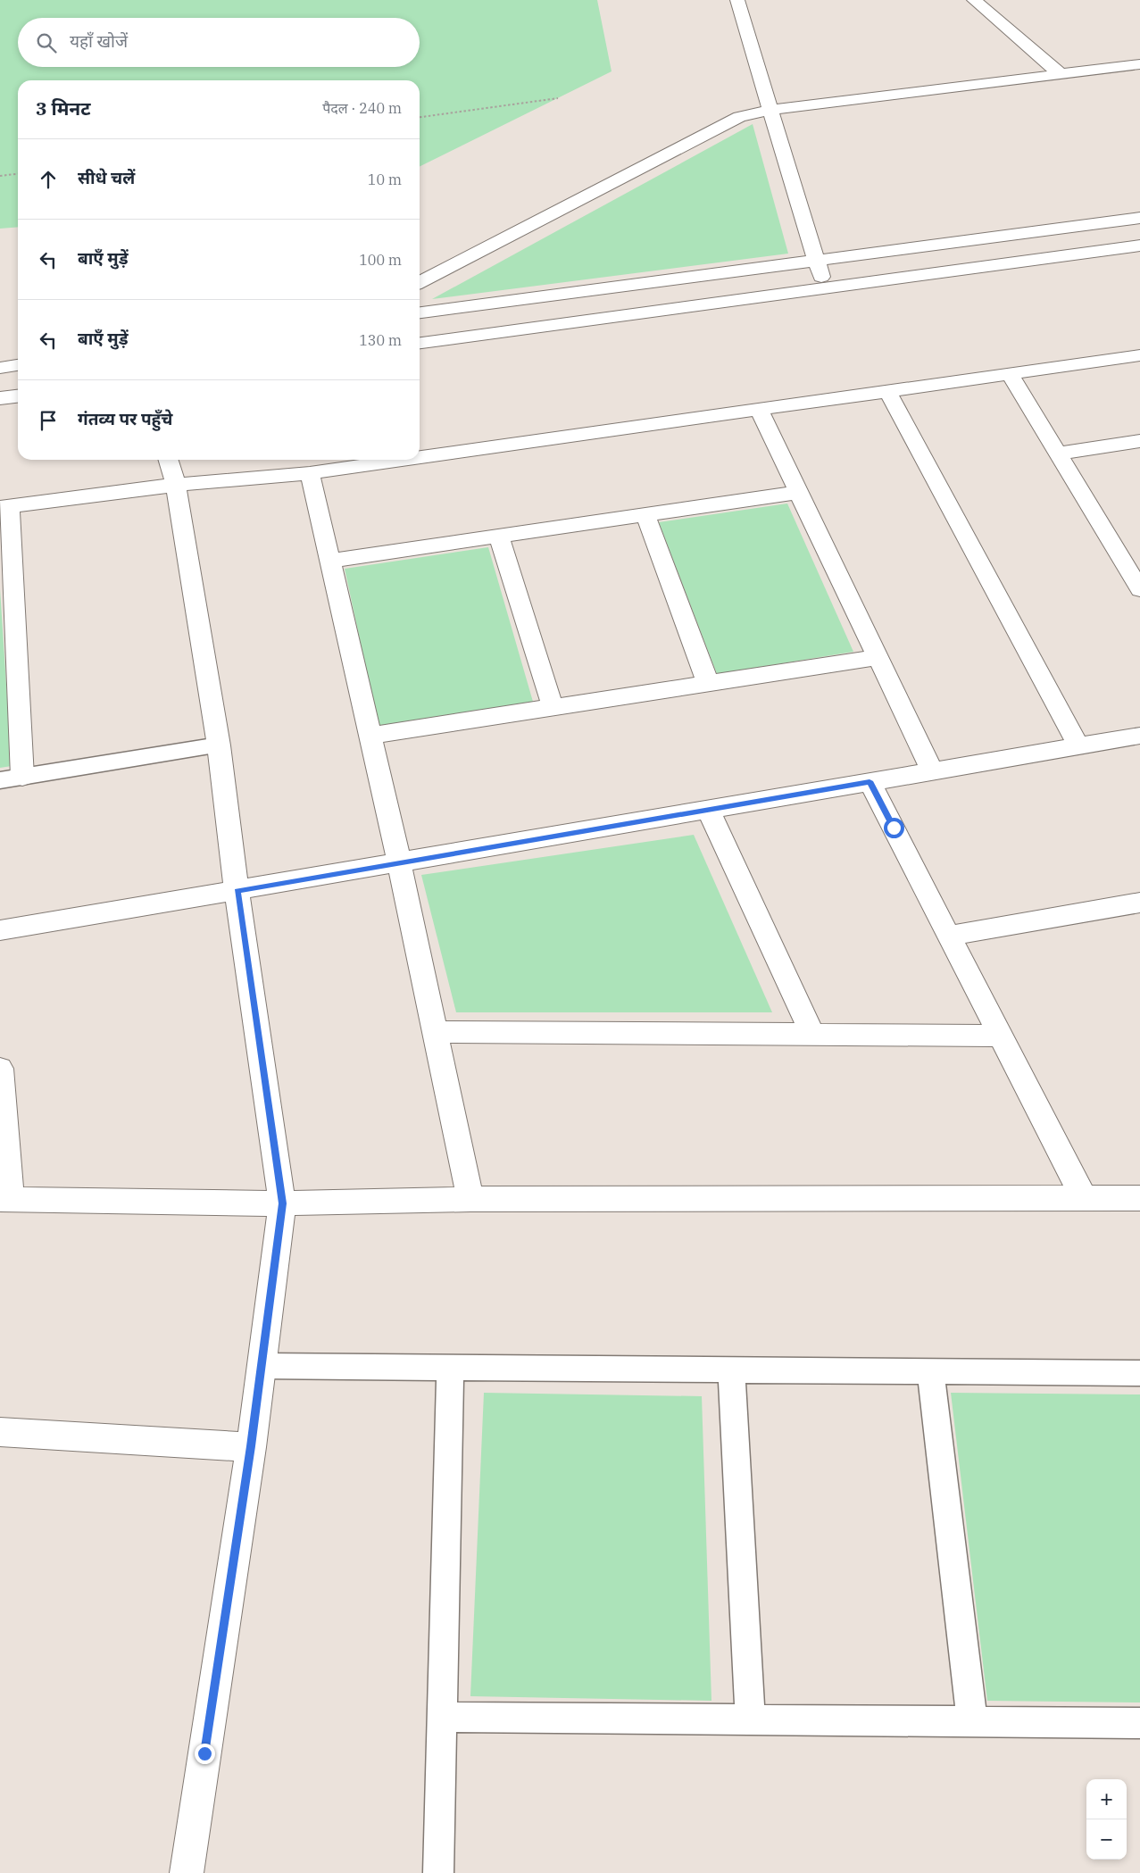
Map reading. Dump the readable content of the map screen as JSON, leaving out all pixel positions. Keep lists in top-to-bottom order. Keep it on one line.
{"page":{"search":"यहाँ खोजें","heading":["3 मिनट","पैदल · 240 m"],"list":[["सीधे चलें","10 m"],["बाएँ मुड़ें","100 m"],["बाएँ मुड़ें","130 m"],"गंतव्य पर पहुँचे"],"map_buttons":["+","−"]}}
